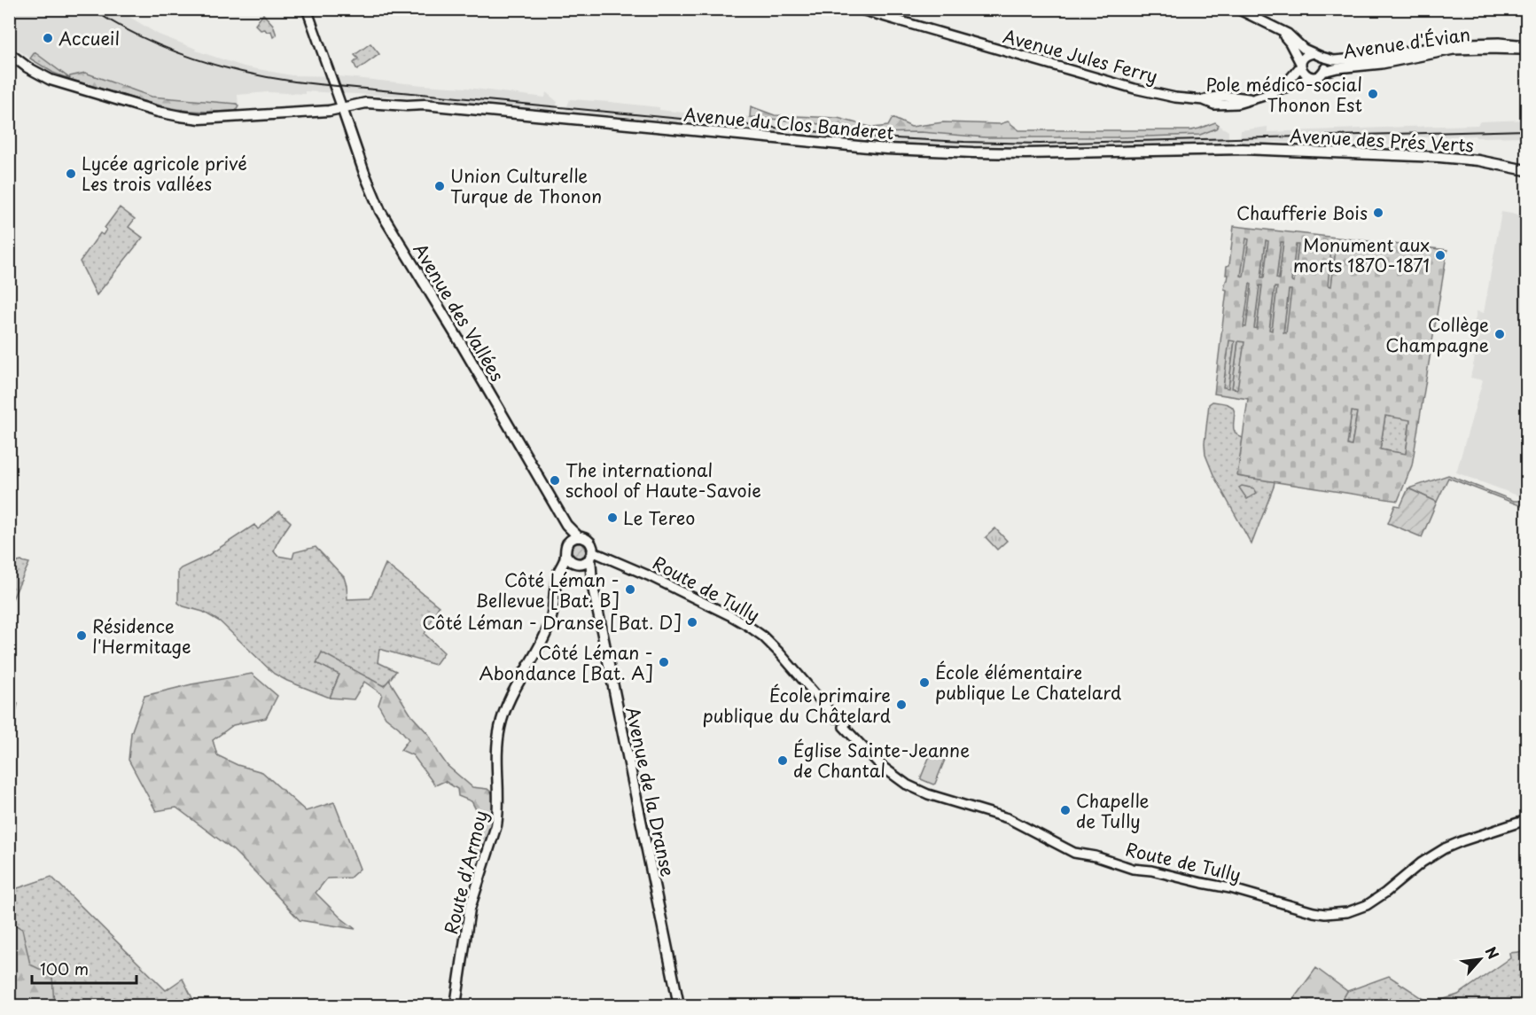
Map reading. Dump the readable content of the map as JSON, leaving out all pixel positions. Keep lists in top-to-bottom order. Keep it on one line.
{"streets":{"main road":["Avenue du Clos Banderet","Avenue des Prés Verts","Avenue des Vallées","Avenue de la Dranse","Route d'Armoy"],"street":["Avenue d'Évian","Avenue Jules Ferry","Route de Tully"]},"crossings":[["Avenue d'Évian","Avenue Jules Ferry"],["Avenue du Clos Banderet","Avenue des Prés Verts"],["Avenue du Clos Banderet","Avenue des Vallées"],["Avenue des Vallées","Route de Tully"],["Avenue des Vallées","Avenue de la Dranse"],["Avenue des Vallées","Route d'Armoy"],["Route de Tully","Avenue de la Dranse"],["Route de Tully","Route d'Armoy"],["Avenue de la Dranse","Route d'Armoy"]],"places":["Accueil","Pole médico-social Thonon Est","Lycée agricole privé Les trois vallées","Union Culturelle Turque de Thonon","Chaufferie Bois","Monument aux morts 1870-1871","Collège Champagne","The international school of Haute-Savoie","Le Tereo","Côté Léman - Bellevue [Bat. B]","Côté Léman - Dranse [Bat. D]","Résidence l'Hermitage","Côté Léman - Abondance [Bat. A]","École élémentaire publique Le Chatelard","École primaire publique du Châtelard","Église Sainte-Jeanne de Chantal","Chapelle de Tully"],"scale_bar":"100 m","north":"top right"}
